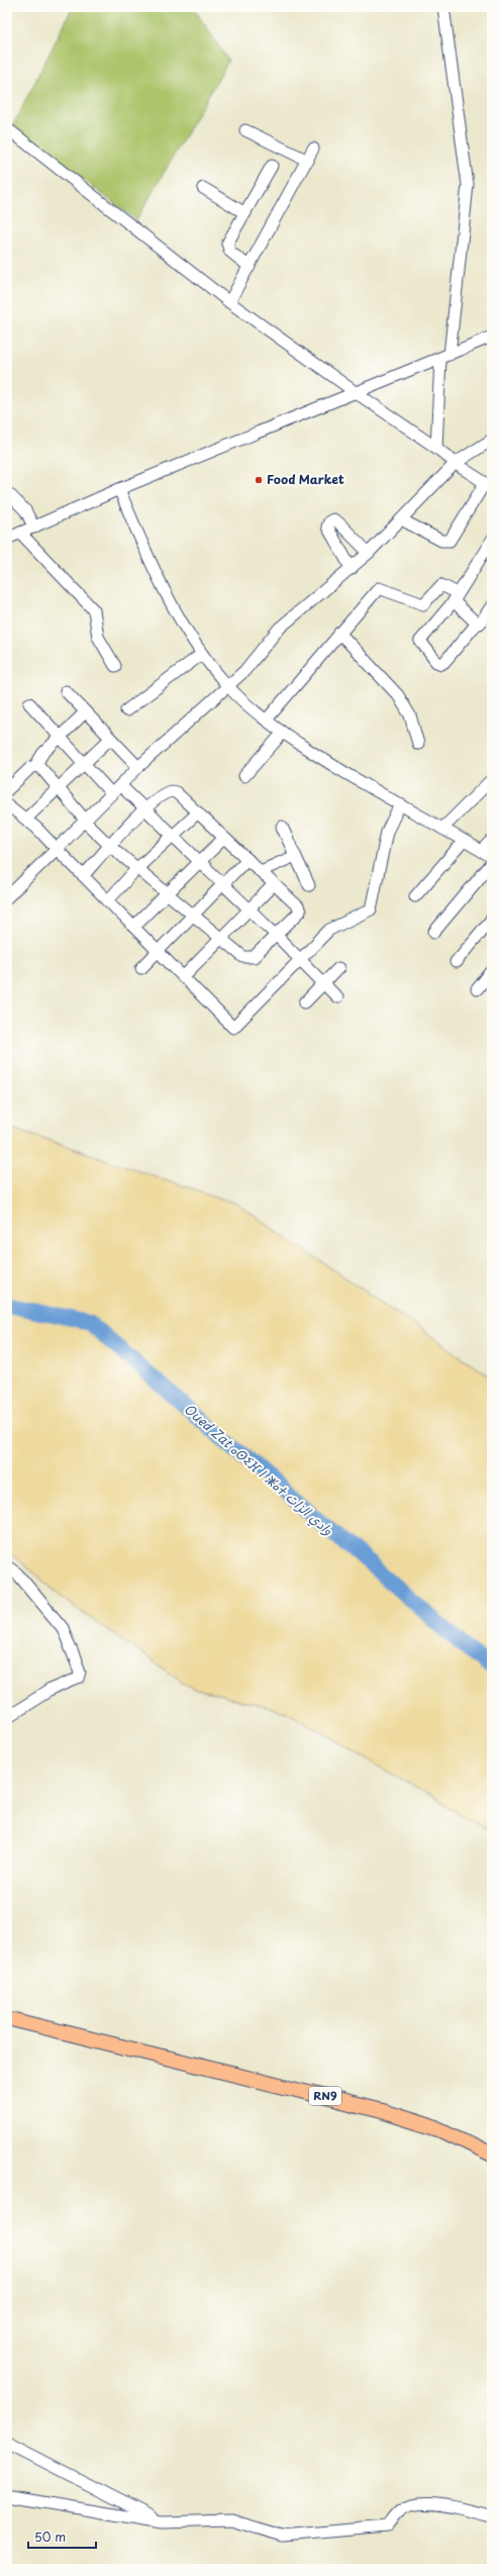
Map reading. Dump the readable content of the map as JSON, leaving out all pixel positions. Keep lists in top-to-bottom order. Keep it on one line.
{"streets":{"main road":["RN9"]},"water":["Oued Zat ⴰⵙⵉⴼ ⵏ ⵥⴰⵜ وادي الزات"],"places":["Food Market"],"scale_bar":"50 m"}
